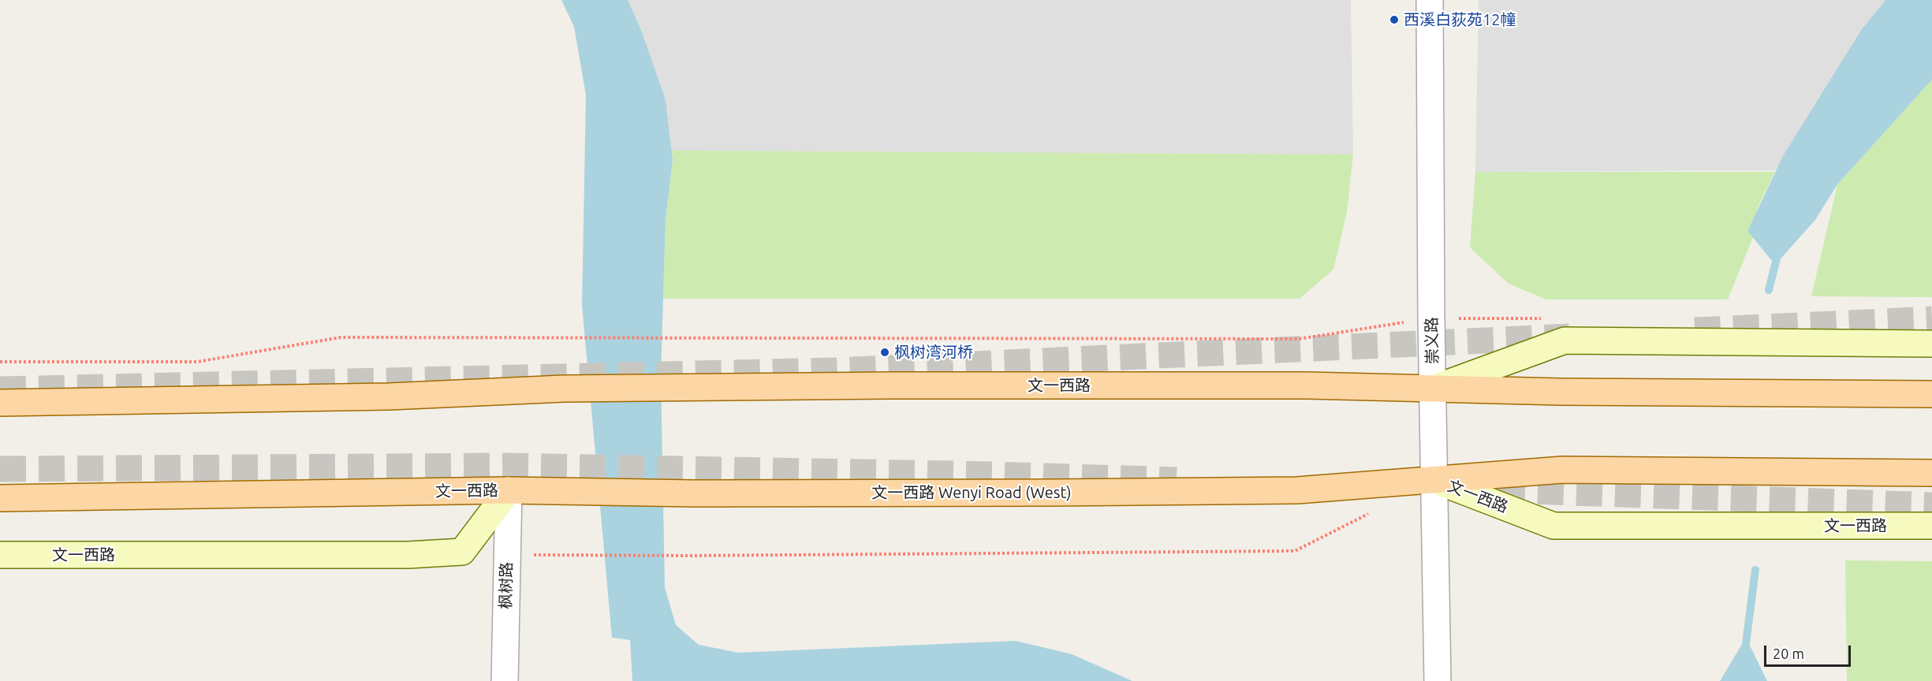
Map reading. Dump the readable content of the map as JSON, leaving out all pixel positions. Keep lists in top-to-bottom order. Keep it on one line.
{"streets":{"main road":["文一西路","文一西路 Wenyi Road (West)"],"street":["崇义路","枫树路"]},"crossings":[["崇义路","文一西路"],["崇义路","文一西路 Wenyi Road (West)"],["文一西路","文一西路 Wenyi Road (West)"],["文一西路","枫树路"],["文一西路 Wenyi Road (West)","枫树路"]],"places":["西溪白荻苑12幢","枫树湾河桥"],"scale_bar":"20 m"}
